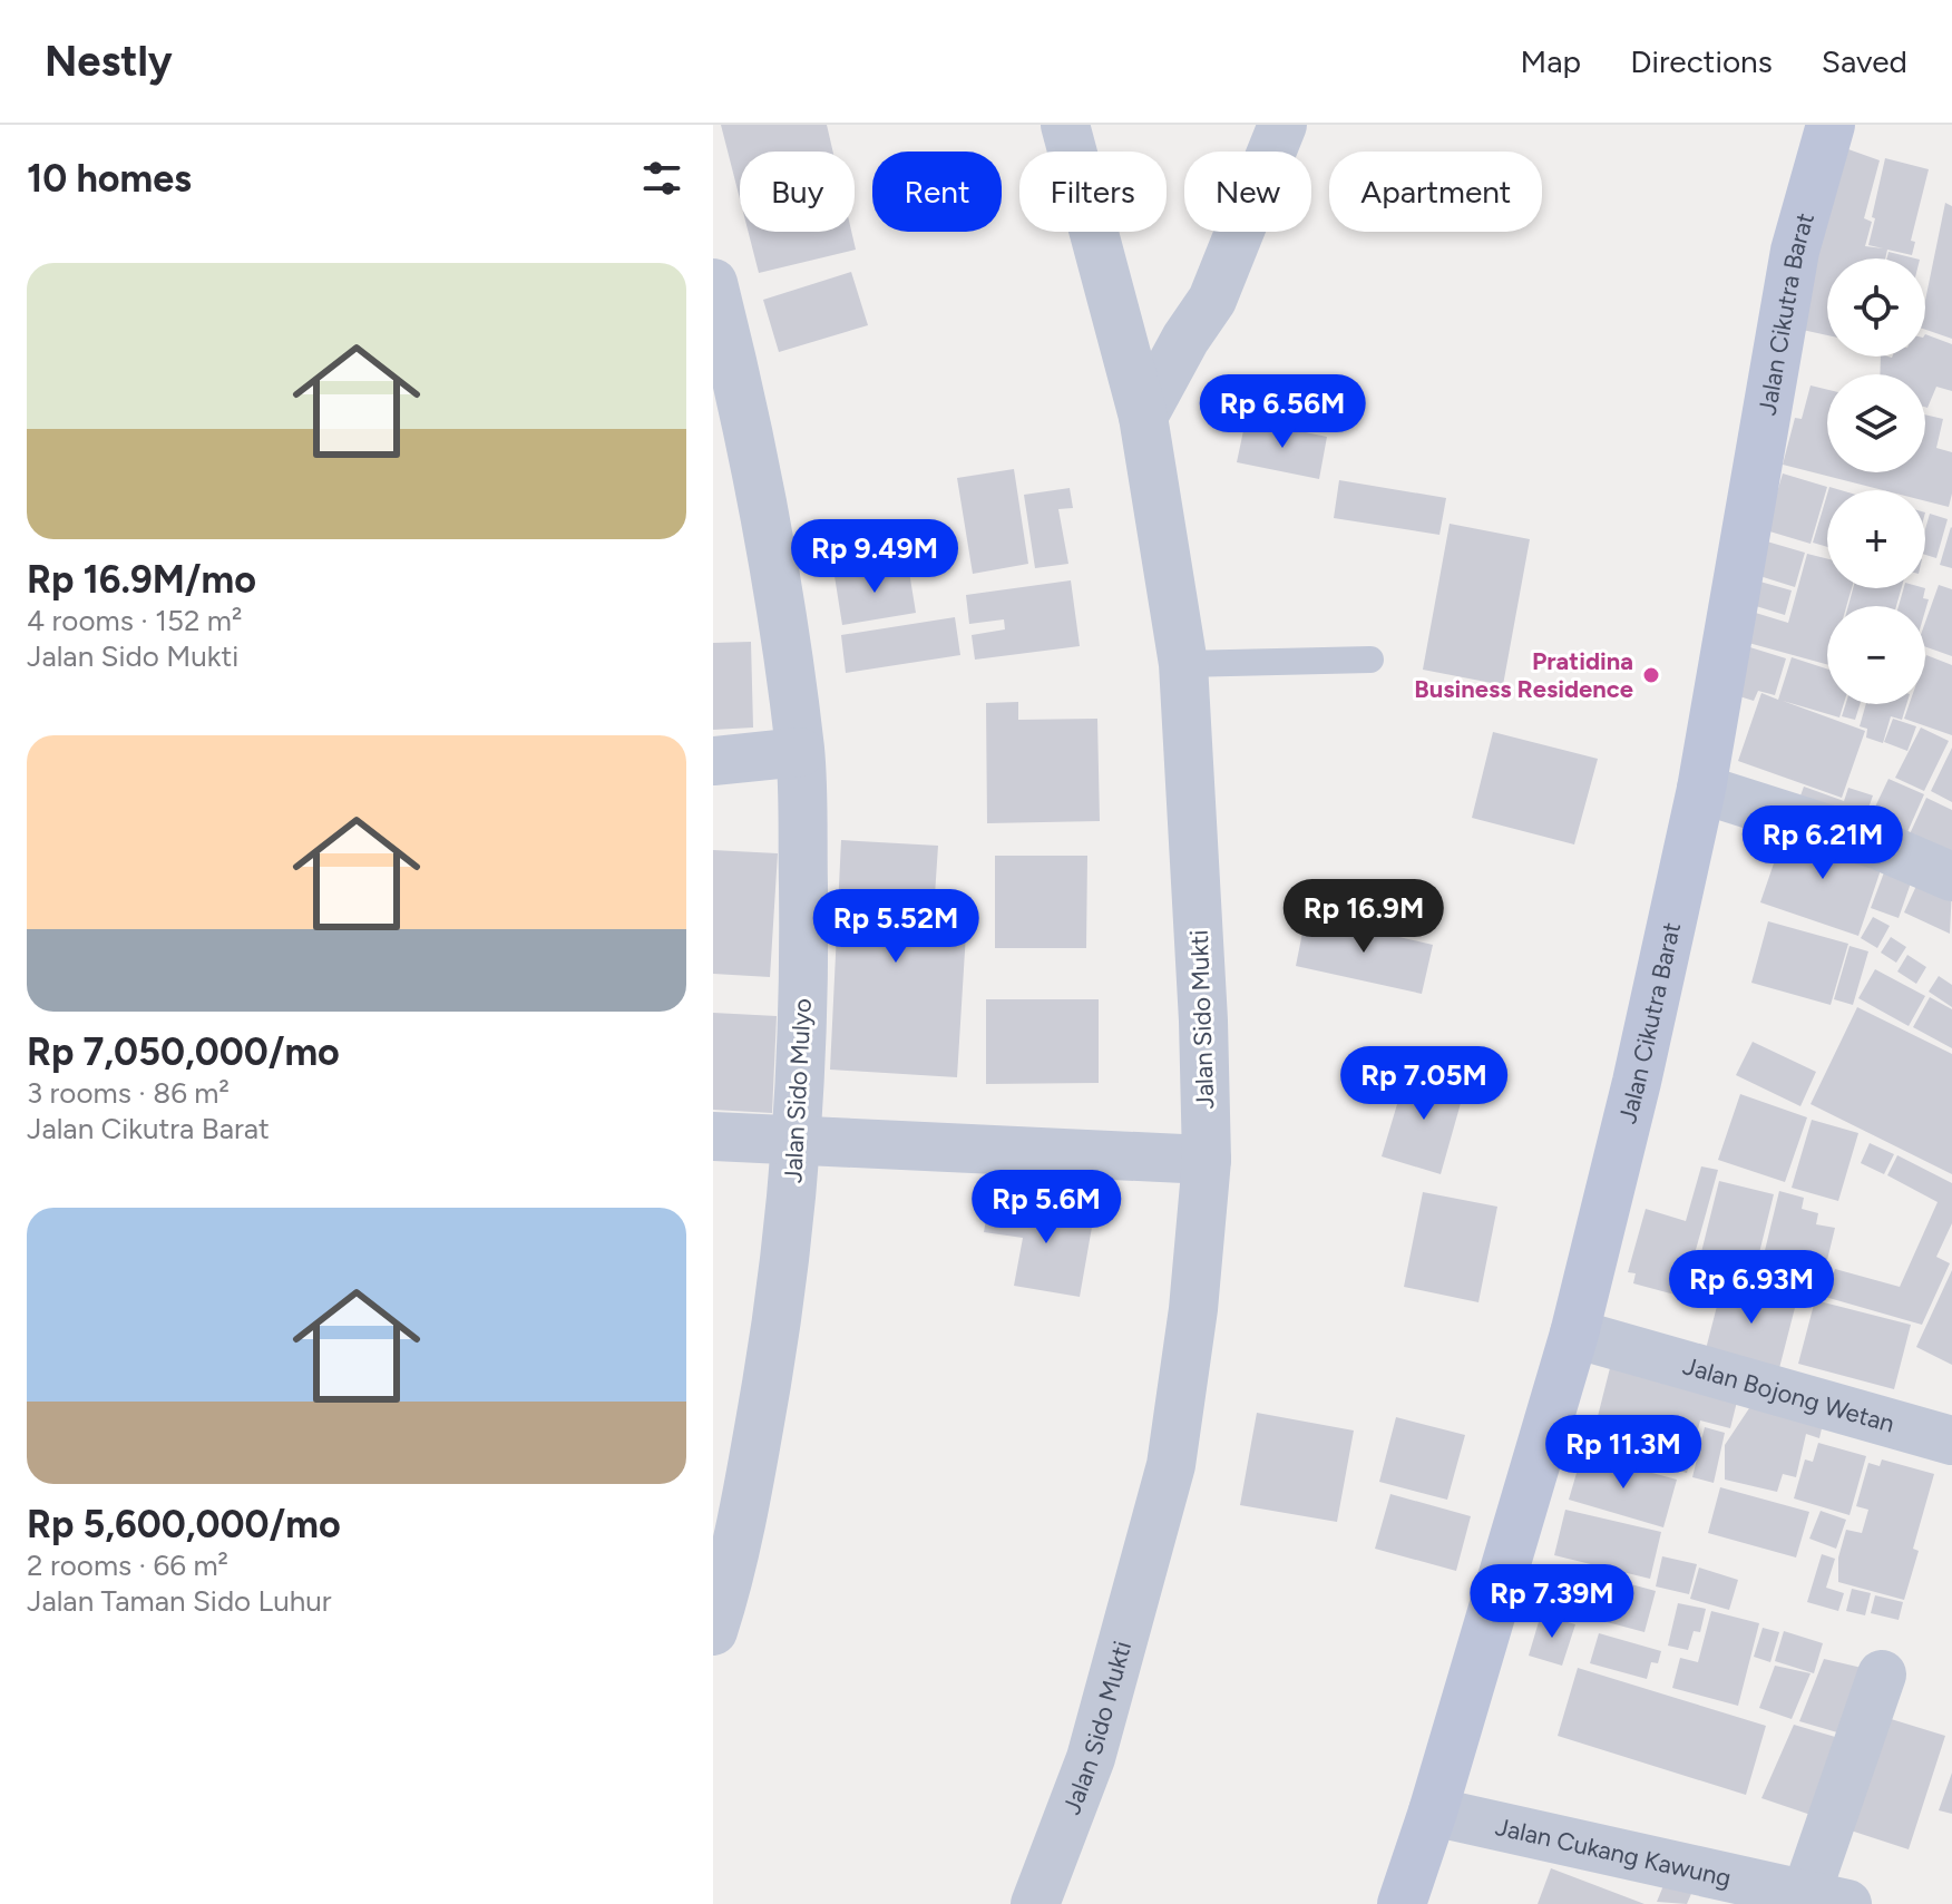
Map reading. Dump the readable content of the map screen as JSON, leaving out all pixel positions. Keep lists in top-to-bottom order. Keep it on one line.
{"streets":{"main road":["Jalan Cikutra Barat"],"street":["Jalan Sido Mukti","Jalan Sido Mulyo","Jalan Bojong Wetan","Jalan Cukang Kawung"]},"crossings":[["Jalan Cikutra Barat","Jalan Bojong Wetan"],["Jalan Cikutra Barat","Jalan Cukang Kawung"]],"places":["Pratidina Business Residence"],"page":{"header":"Nestly","nav":["Map","Directions","Saved"],"heading":"10 homes","chip":["Buy","Rent","Filters","New","Apartment"],"list":[{"name":"Rp 16.9M/mo","note":"4 rooms · 152 m² · Jalan Sido Mukti"},{"name":"Rp 7,050,000/mo","note":"3 rooms · 86 m² · Jalan Cikutra Barat"},{"name":"Rp 5,600,000/mo","note":"2 rooms · 66 m² · Jalan Taman Sido Luhur"}],"map_buttons":["+","−"],"price":["Rp 6.56M","Rp 9.49M","Rp 6.21M","Rp 16.9M","Rp 5.52M","Rp 7.05M","Rp 5.6M","Rp 6.93M","Rp 11.3M","Rp 7.39M"]}}
